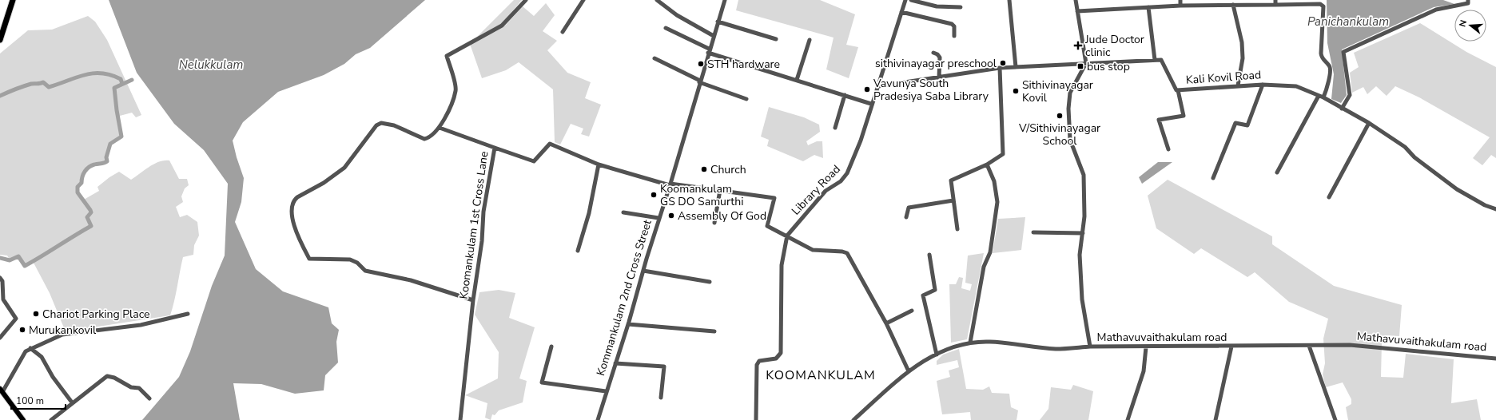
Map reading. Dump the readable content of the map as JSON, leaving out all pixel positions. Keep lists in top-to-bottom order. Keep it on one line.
{"streets":{"street":["Kali Kovil Road","Library Road","Koomankulam 1st Cross Lane","Kommankulam 2nd Cross Street","Mathavuvaithakulam road"]},"crossings":[["Library Road","Koomankulam 1st Cross Lane"],["Koomankulam 1st Cross Lane","Kommankulam 2nd Cross Street"]],"districts":["KOOMANKULAM"],"water":["Panichankulam","Nelukkulam"],"places":{"health":["Jude Doctor clinic"],"other":["sithivinayagar preschool","STH hardware","Vavunya South Pradesiya Saba Library","Sithivinayagar Kovil","V/Sithivinayagar School","Church","Koomankulam GS DO Samurthi","Assembly Of God","Chariot Parking Place","Murukankovil"],"transit":["bus stop"]},"scale_bar":"100 m","north":"left"}
